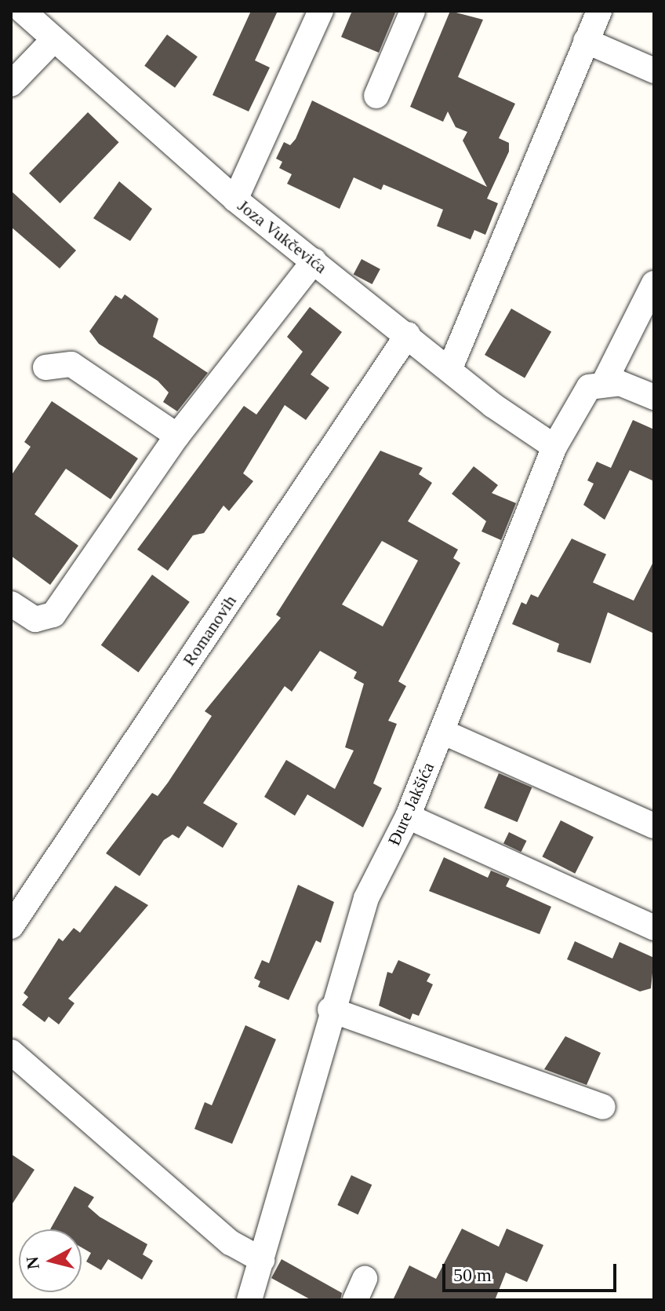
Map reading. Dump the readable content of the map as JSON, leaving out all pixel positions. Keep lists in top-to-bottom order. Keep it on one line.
{"streets":{"street":["Joza Vukčevića","Romanovih","Đure Jakšića"]},"crossings":[["Joza Vukčevića","Romanovih"],["Joza Vukčevića","Đure Jakšića"]],"scale_bar":"50 m","north":"left"}
